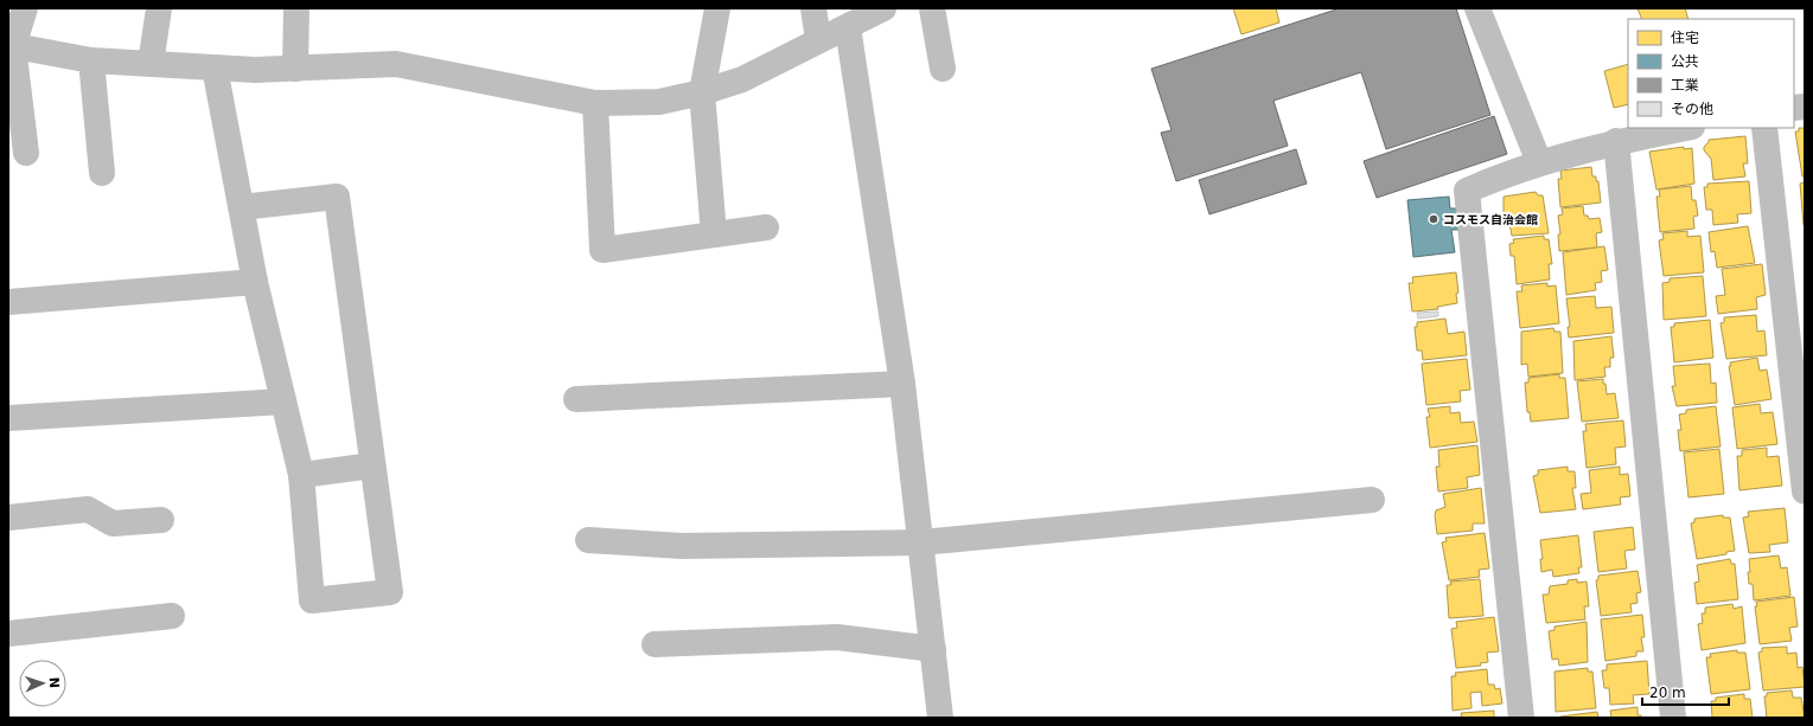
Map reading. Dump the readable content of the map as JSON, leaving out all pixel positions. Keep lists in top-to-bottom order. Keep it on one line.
{"places":["コスモス自治会館"],"legend":["住宅","公共","工業","その他"],"scale_bar":"20 m","north":"right"}
